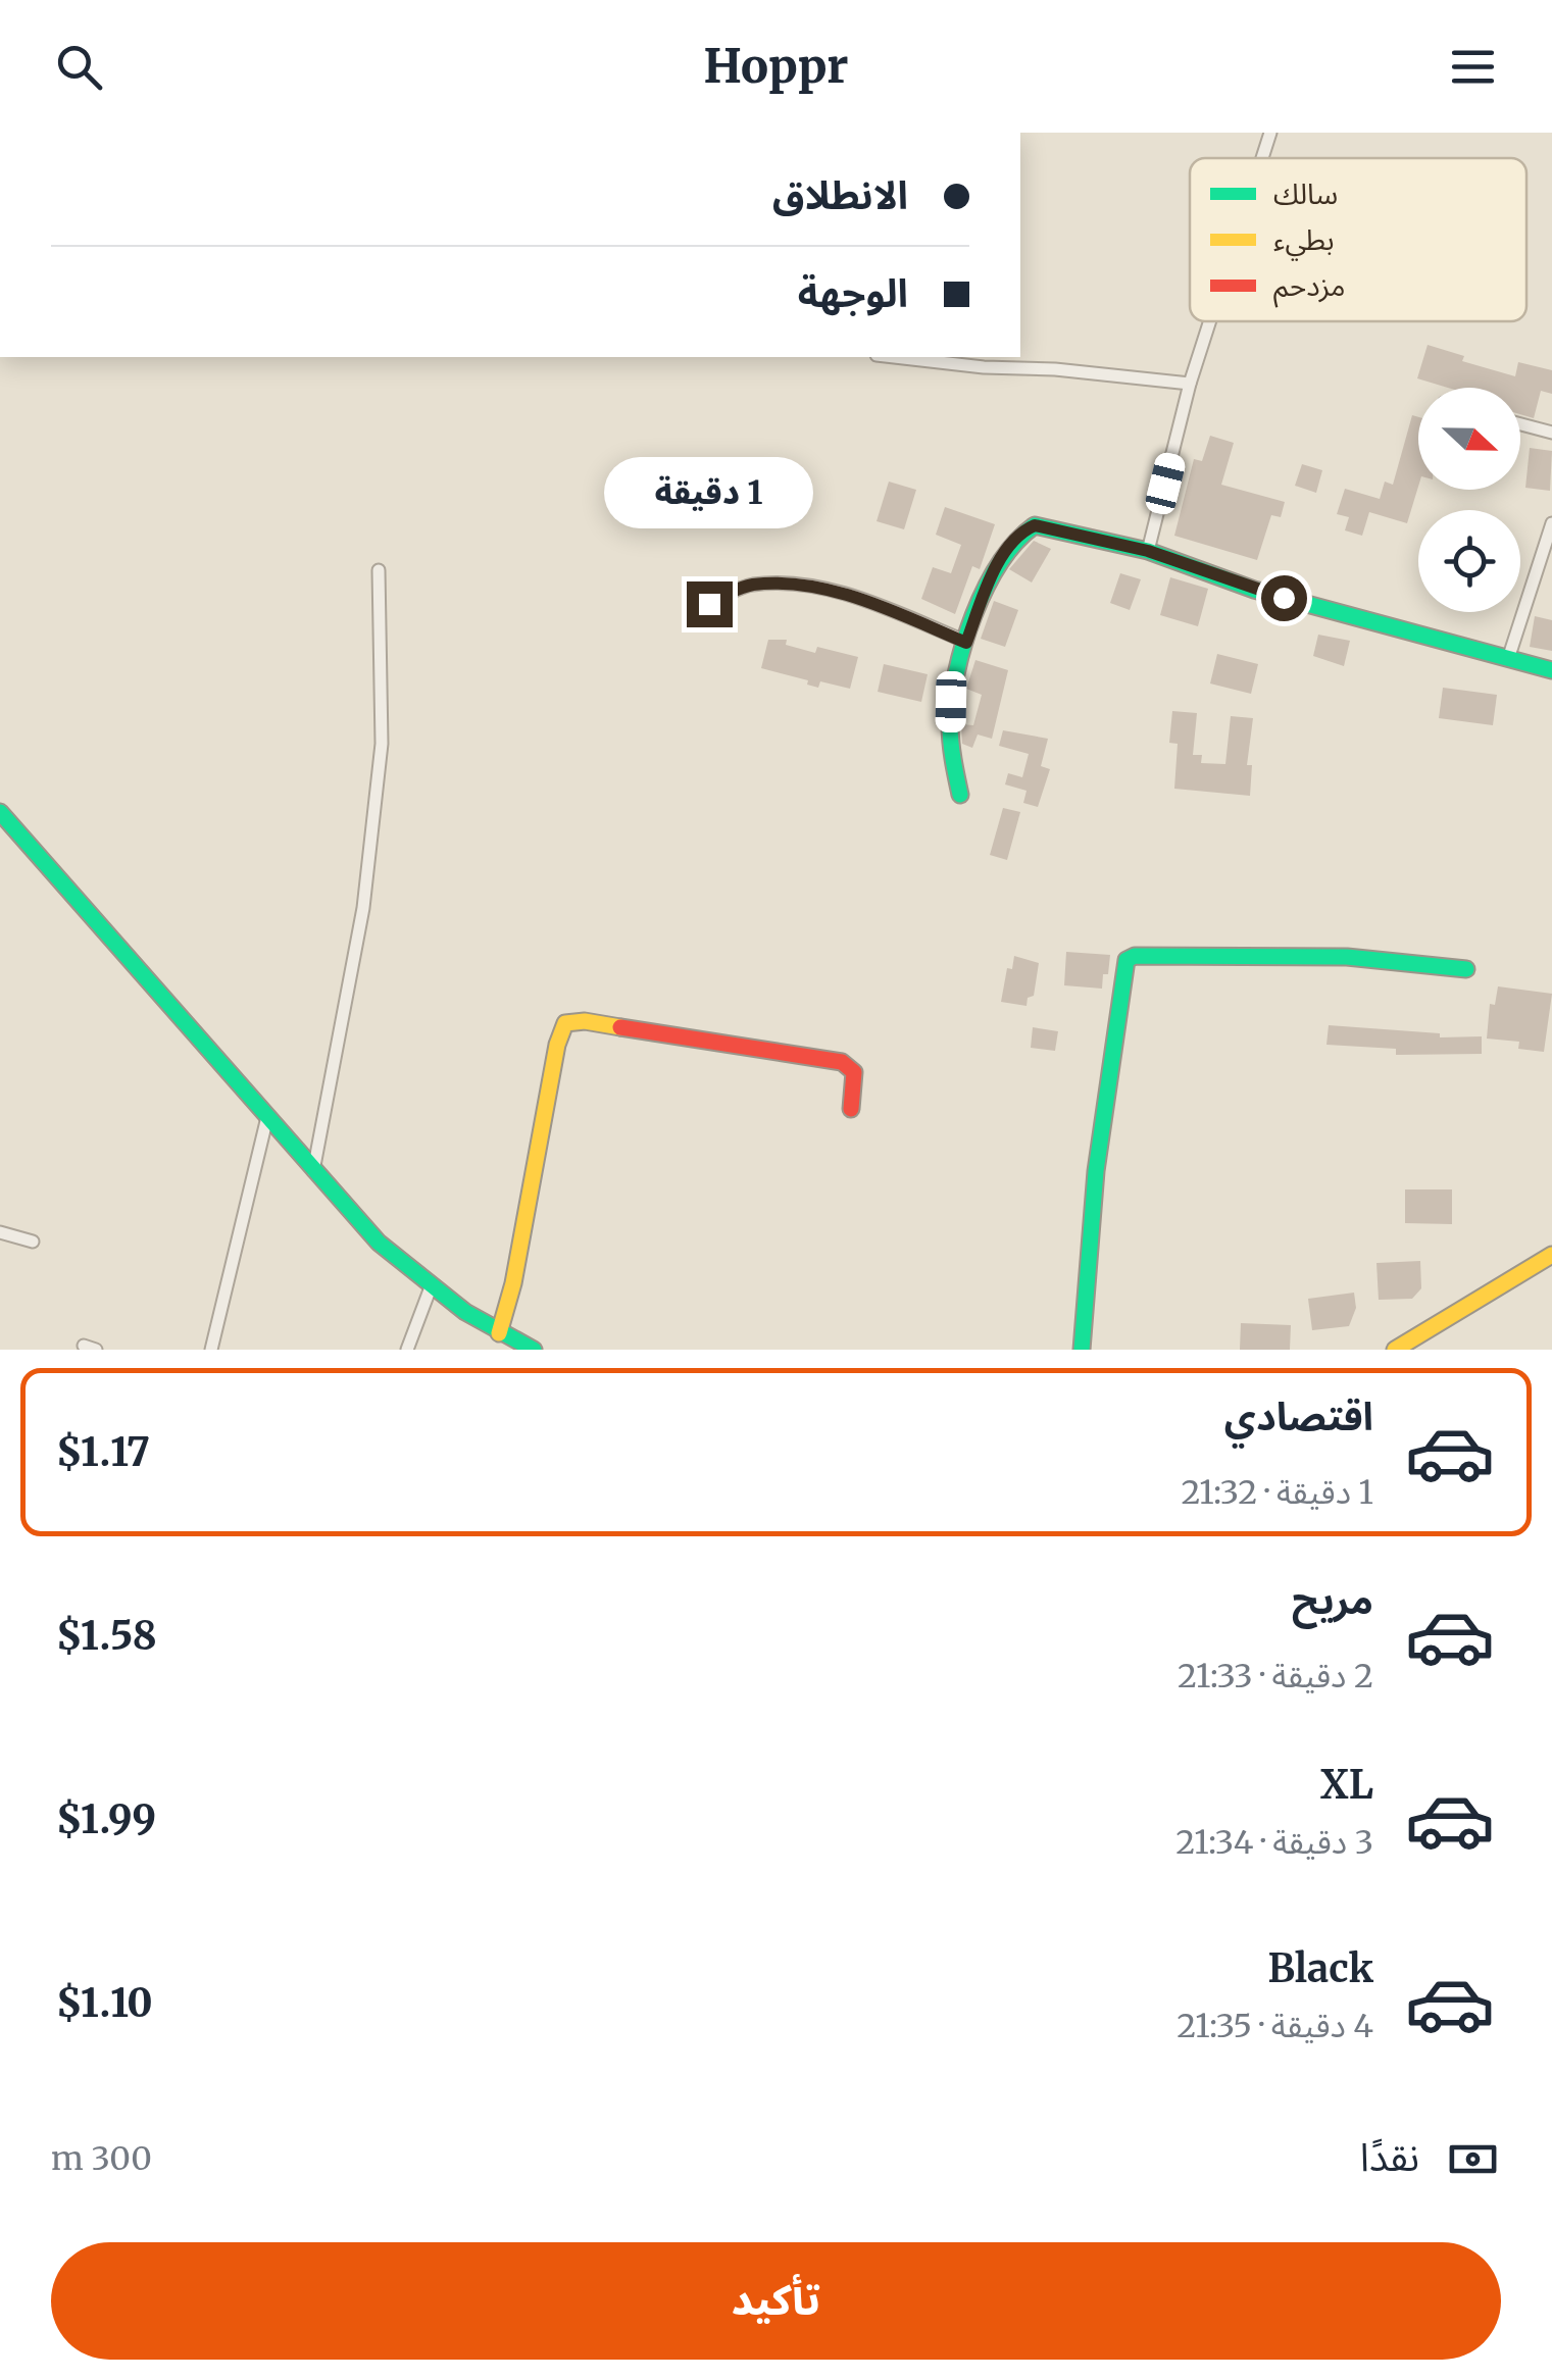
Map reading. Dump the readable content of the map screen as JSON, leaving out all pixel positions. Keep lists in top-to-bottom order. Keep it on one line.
{"legend":["سالك","بطيء","مزدحم"],"north":"right","page":{"header":"Hoppr","banner":["الانطلاق","الوجهة"],"bubble":"1 دقيقة","list":[{"name":"اقتصادي","note":"1 دقيقة · 21:32","value":"$1.17"},{"name":"مريح","note":"2 دقيقة · 21:33","value":"$1.58"},{"name":"XL","note":"3 دقيقة · 21:34","value":"$1.99"},{"name":"Black","note":"4 دقيقة · 21:35","value":"$1.10"}],"pay":["نقدًا","300 m"],"buttons":"تأكيد"}}
